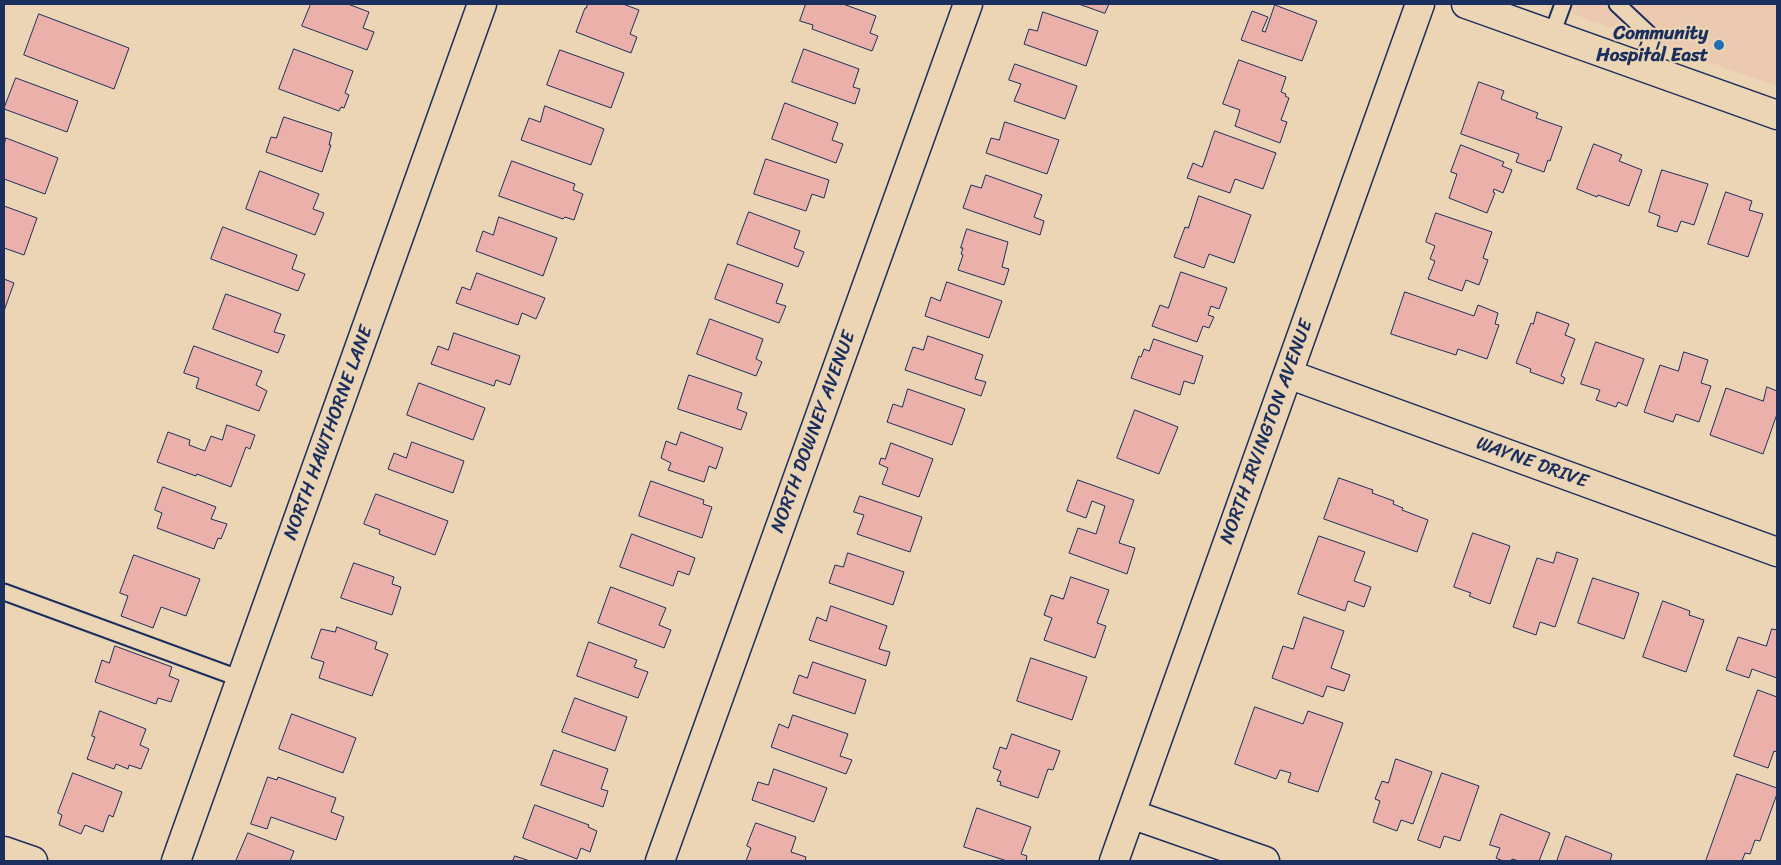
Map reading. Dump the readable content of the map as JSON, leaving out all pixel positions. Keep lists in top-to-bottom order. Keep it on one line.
{"streets":{"street":["NORTH DOWNEY AVENUE","NORTH IRVINGTON AVENUE","NORTH HAWTHORNE LANE","WAYNE DRIVE"]},"crossings":[["NORTH IRVINGTON AVENUE","WAYNE DRIVE"]],"places":["Community Hospital East"]}
